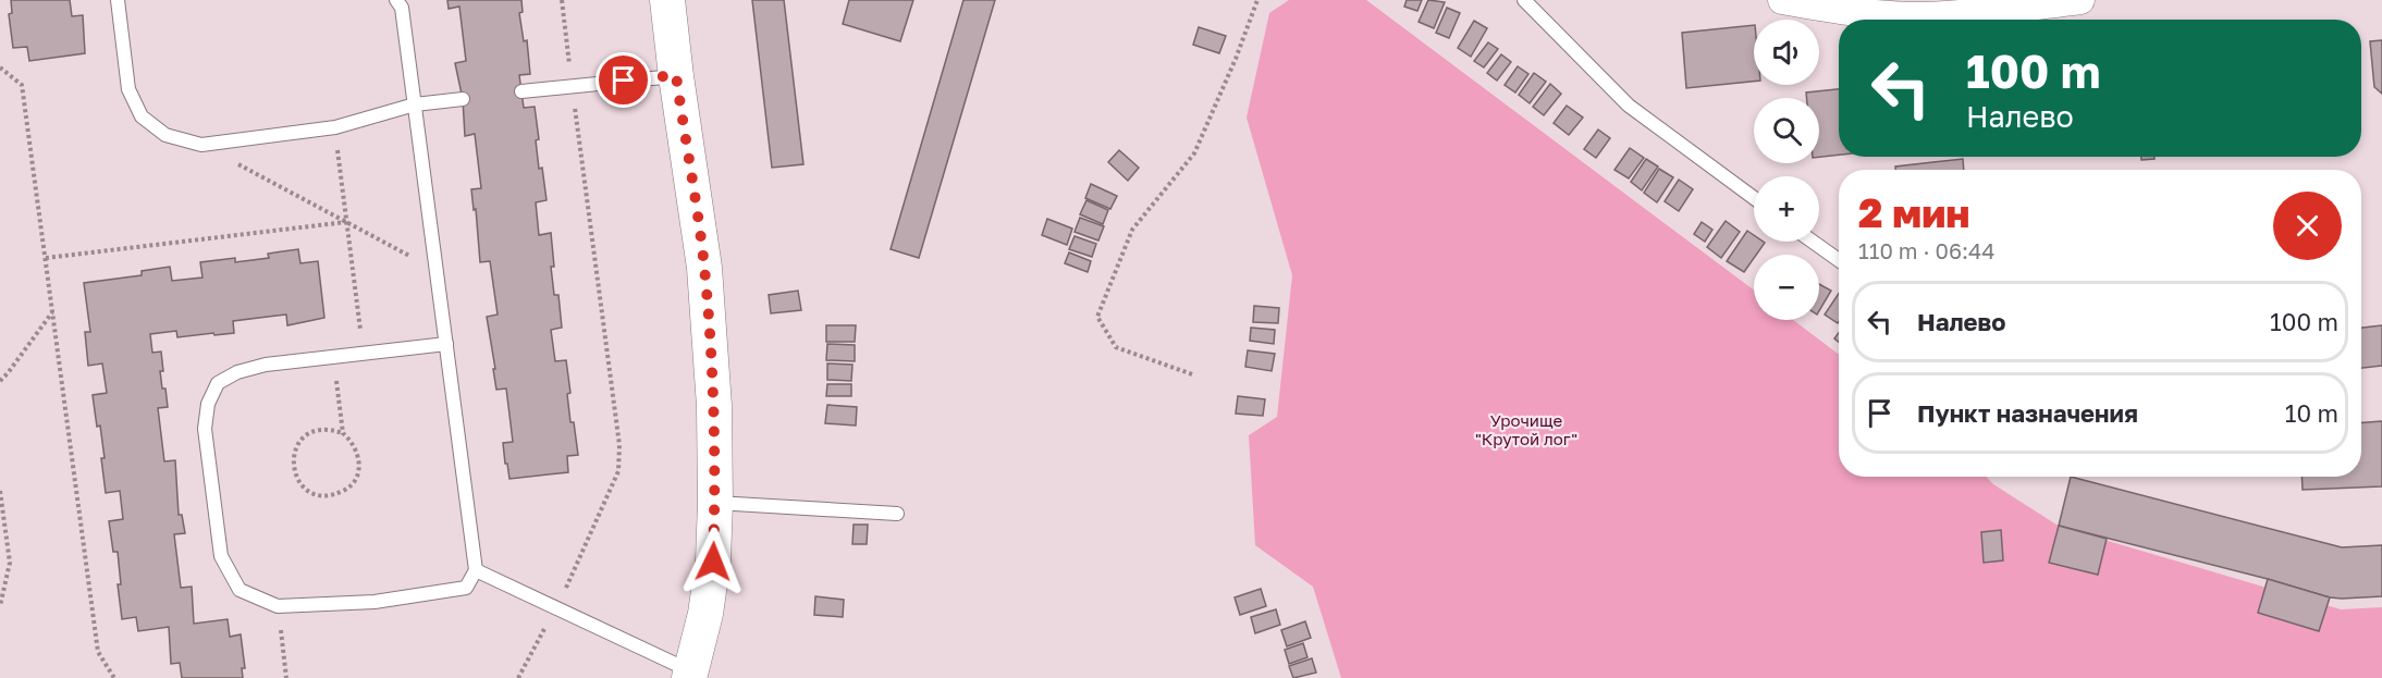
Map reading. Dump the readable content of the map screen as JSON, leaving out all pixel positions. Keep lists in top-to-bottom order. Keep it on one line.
{"parks":["Урочище \"Крутой лог\""],"page":{"map_buttons":["+","−"],"turn":["100 m","Налево"],"heading":["2 мин","110 m · 06:44"],"list":[{"name":"Налево","value":"100 m"},{"name":"Пункт назначения","value":"10 m"}]}}
